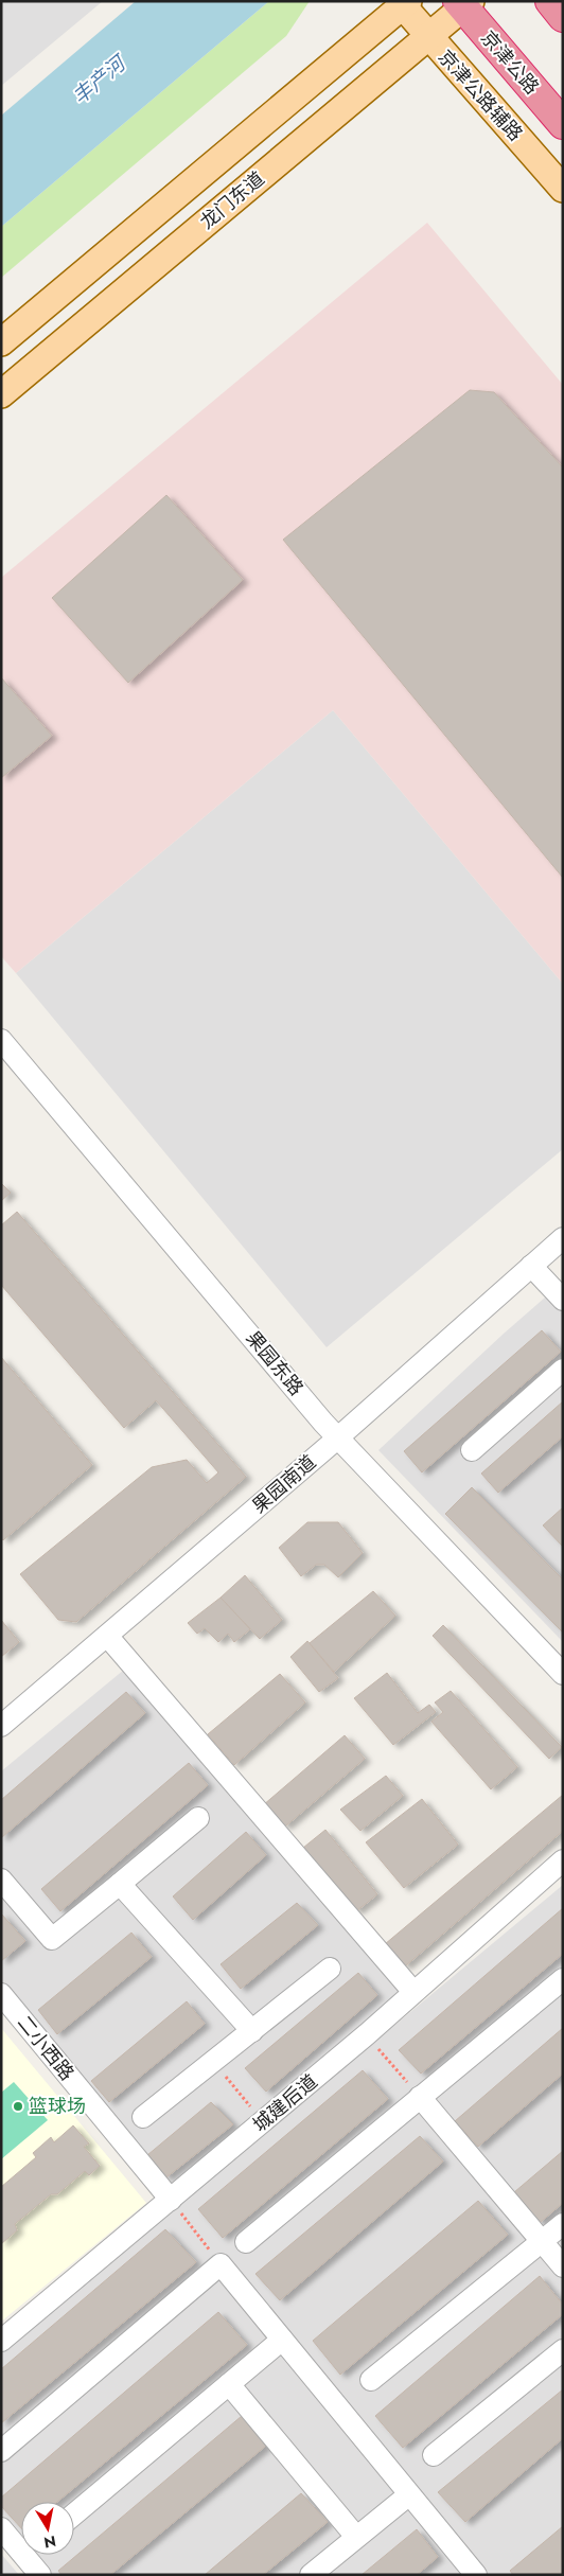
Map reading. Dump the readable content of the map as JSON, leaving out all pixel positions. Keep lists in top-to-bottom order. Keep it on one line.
{"streets":{"highway":["京津公路"],"main road":["京津公路辅路","龙门东道"],"street":["果园东路","果园南道","二小西路","城建后道"]},"crossings":[["京津公路","龙门东道"],["京津公路辅路","龙门东道"],["果园东路","果园南道"],["二小西路","城建后道"]],"water":["丰产河"],"places":["篮球场"],"north":"bottom"}
